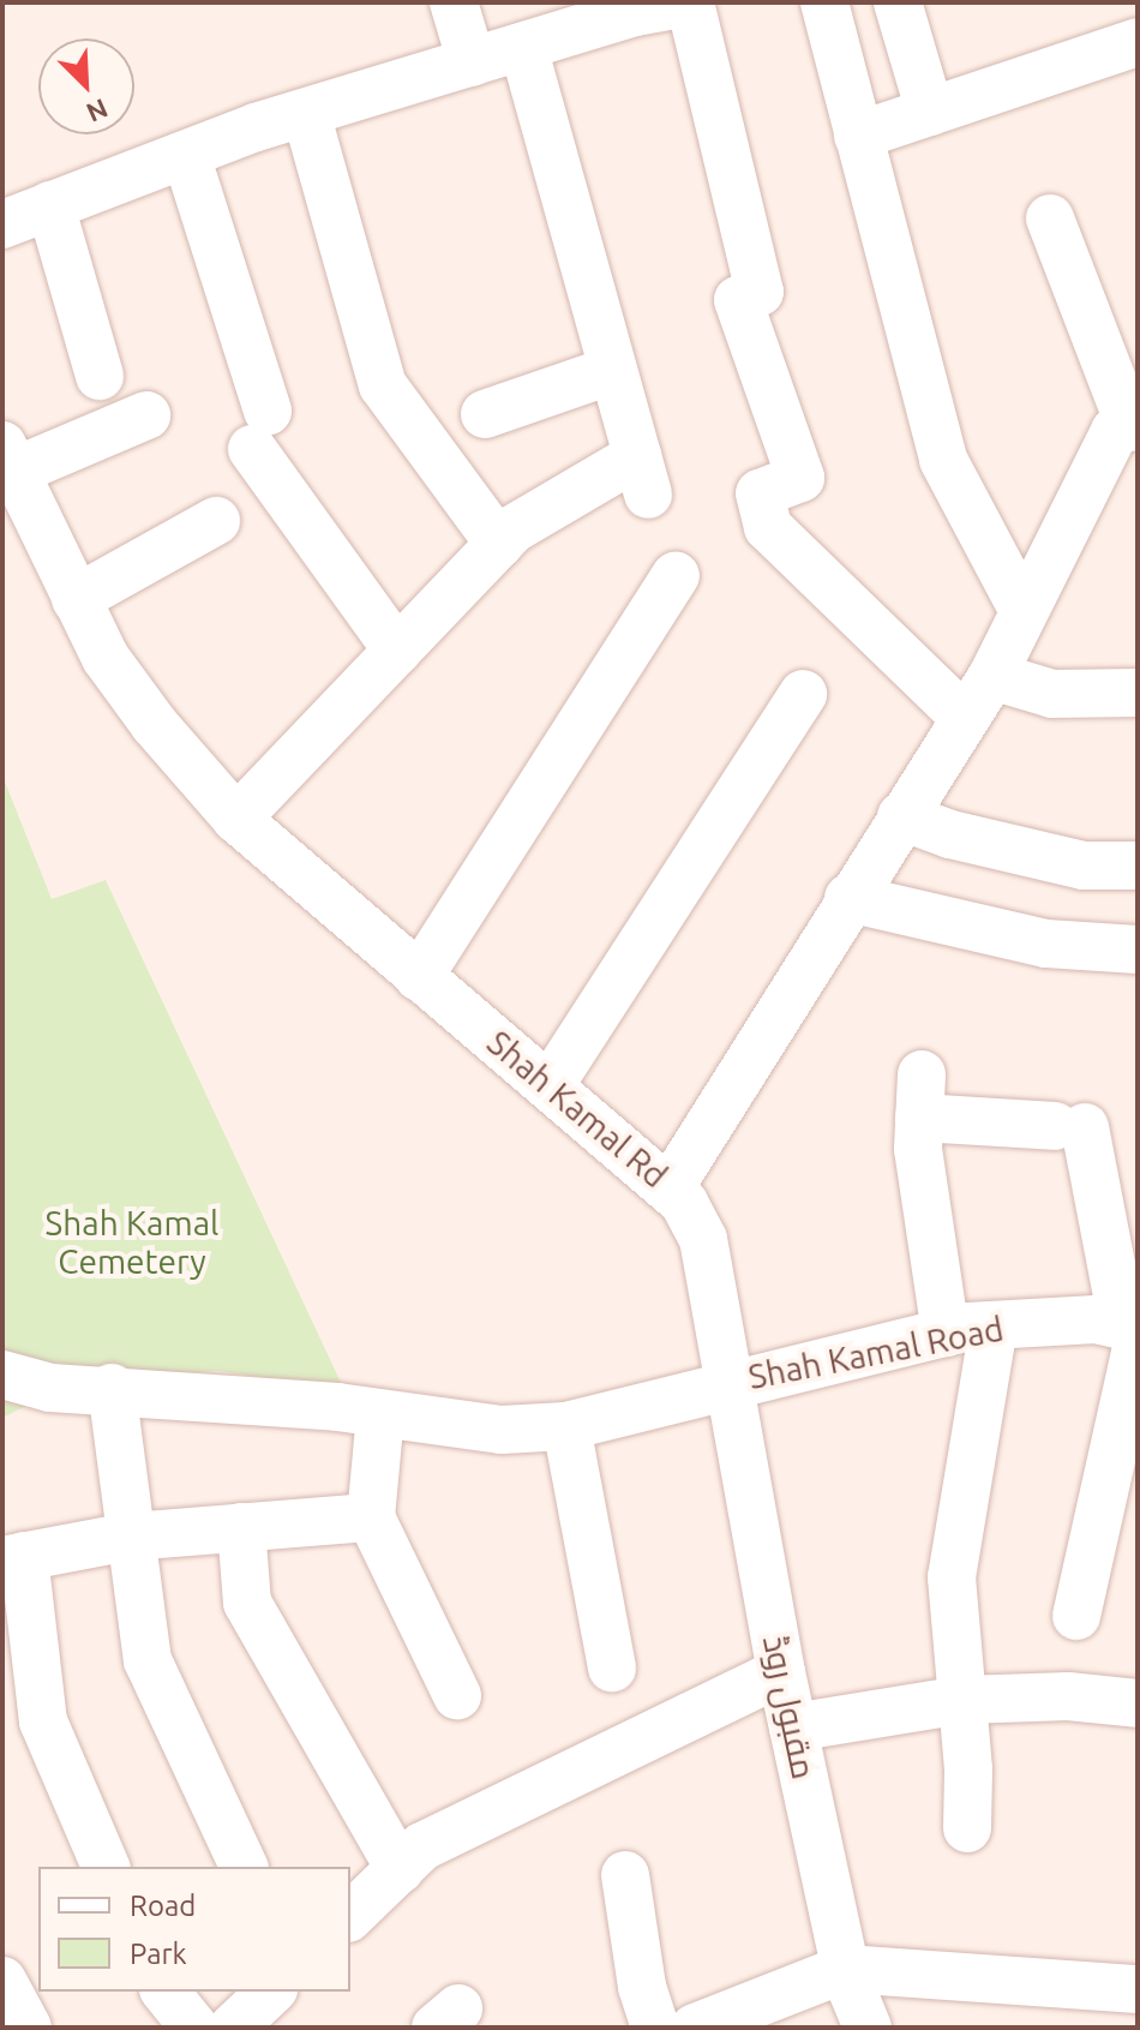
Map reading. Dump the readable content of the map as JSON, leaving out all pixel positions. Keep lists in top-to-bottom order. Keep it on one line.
{"streets":{"street":["Shah Kamal Rd","Shah Kamal Road","مقبول روڈ"]},"crossings":[["Shah Kamal Rd","Shah Kamal Road"],["Shah Kamal Rd","مقبول روڈ"],["Shah Kamal Road","مقبول روڈ"]],"parks":["Shah Kamal Cemetery"],"legend":["Road","Park"],"north":"bottom right"}
